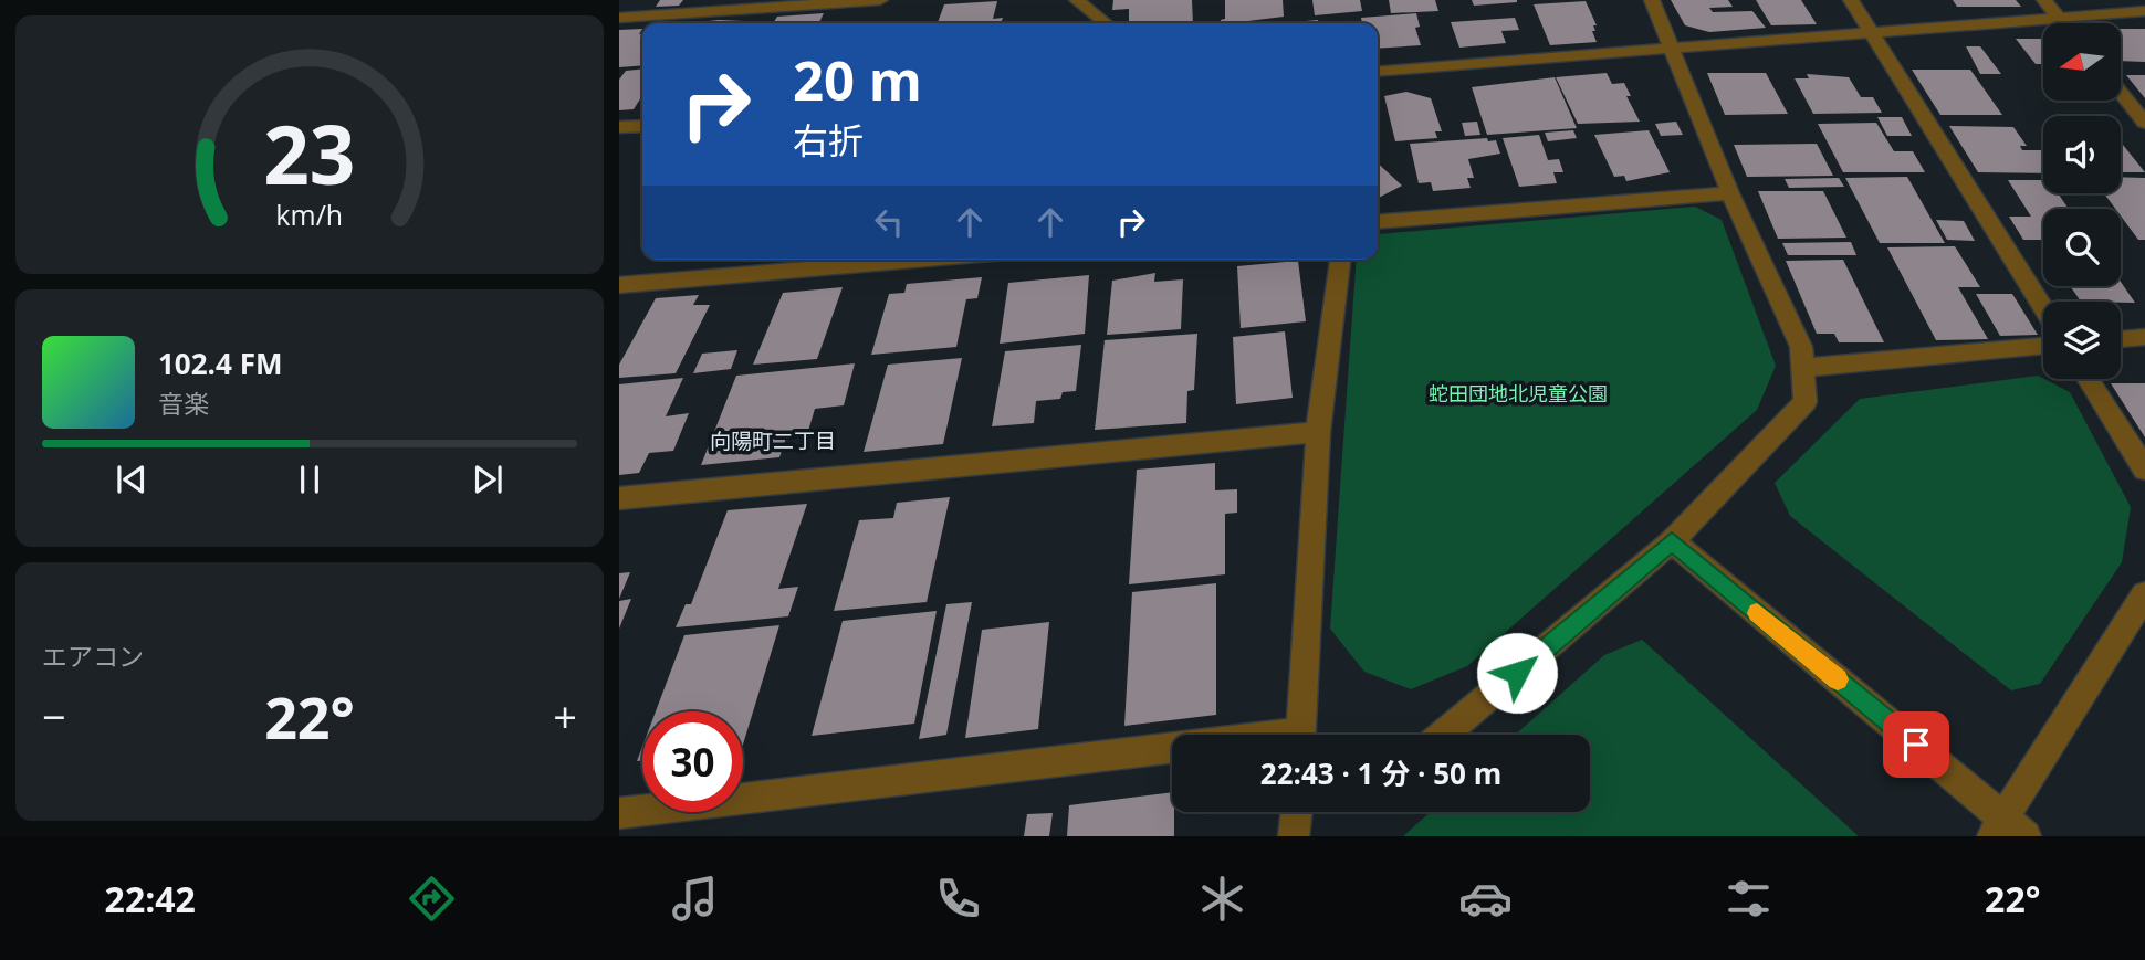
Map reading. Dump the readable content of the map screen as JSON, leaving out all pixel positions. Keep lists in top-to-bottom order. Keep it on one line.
{"districts":["向陽町二丁目"],"parks":["蛇田団地北児童公園"],"north":"left","page":{"turn":["20 m","右折"],"song":["102.4 FM","音楽"],"tile":"エアコン","heat":["−","22°","+"],"limit":"30","trip":"22:43 · 1 分 · 50 m","tabs":["22:42","22°"],"gauge":["23","km/h"]}}
